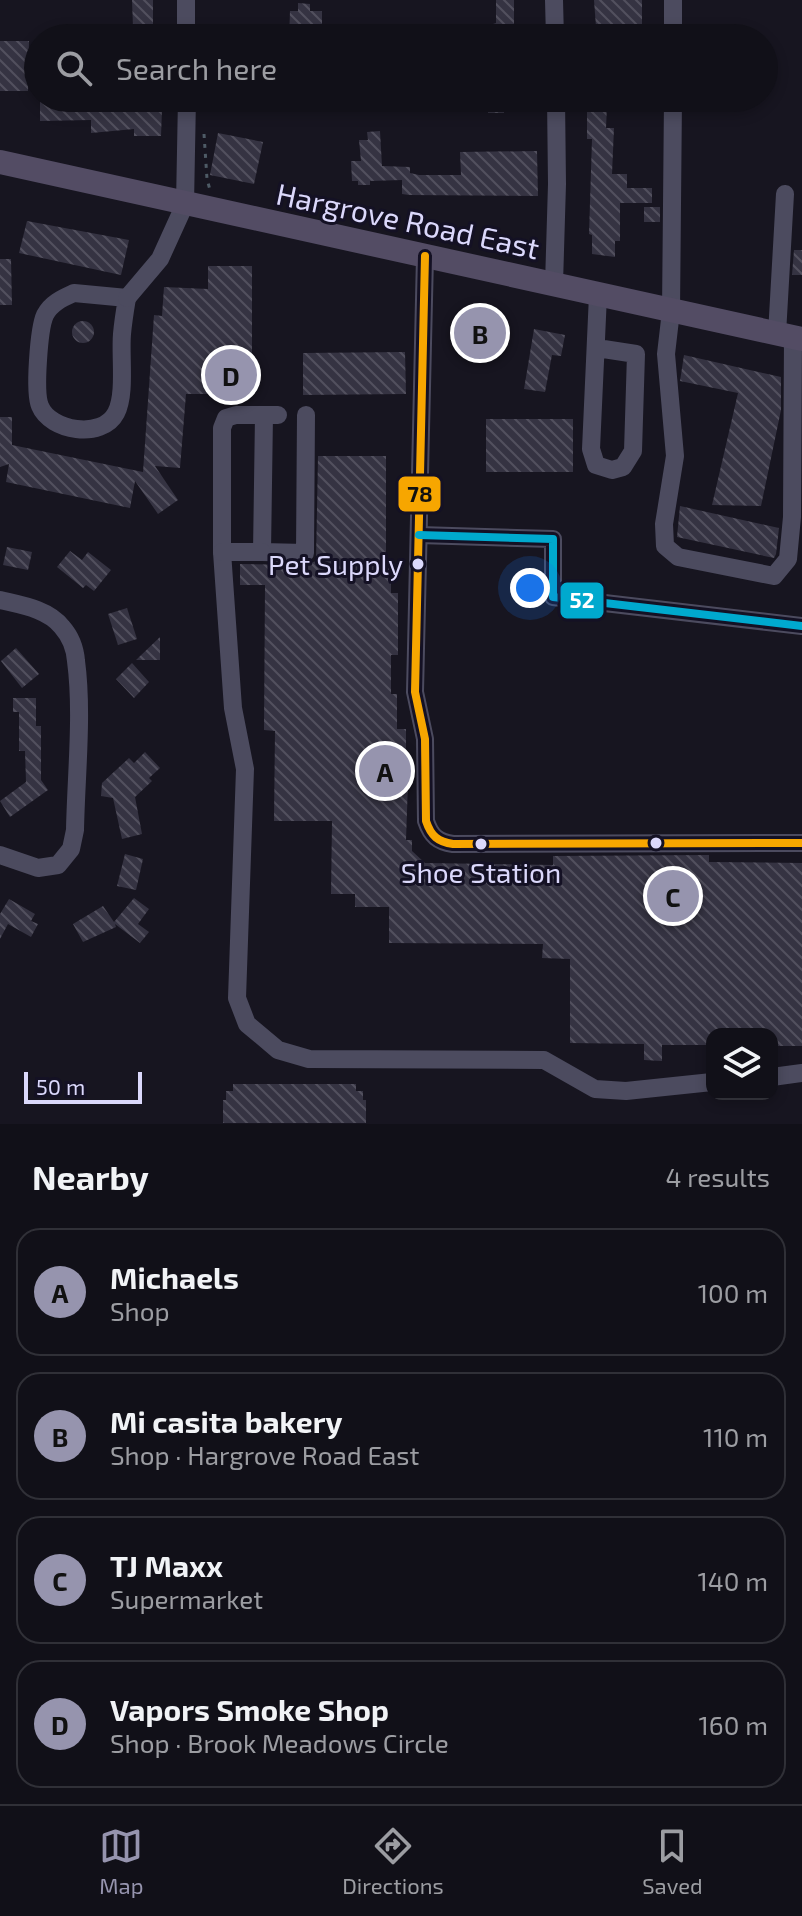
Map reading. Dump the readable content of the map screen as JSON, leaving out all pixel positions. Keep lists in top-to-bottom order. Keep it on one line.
{"streets":{"main road":["Hargrove Road East"]},"places":["Pet Supply","Shoe Station"],"lines":["transit line 78","transit line 52"],"scale_bar":"50 m","page":{"search":"Search here","pins":["B","D","A","C"],"scale":"50 m","heading":["Nearby","4 results"],"list":[{"mark":"A","name":"Michaels","note":"Shop","value":"100 m"},{"mark":"B","name":"Mi casita bakery","note":"Shop · Hargrove Road East","value":"110 m"},{"mark":"C","name":"TJ Maxx","note":"Supermarket","value":"140 m"},{"mark":"D","name":"Vapors Smoke Shop","note":"Shop · Brook Meadows Circle","value":"160 m"}],"nav":["Map","Directions","Saved"]}}
